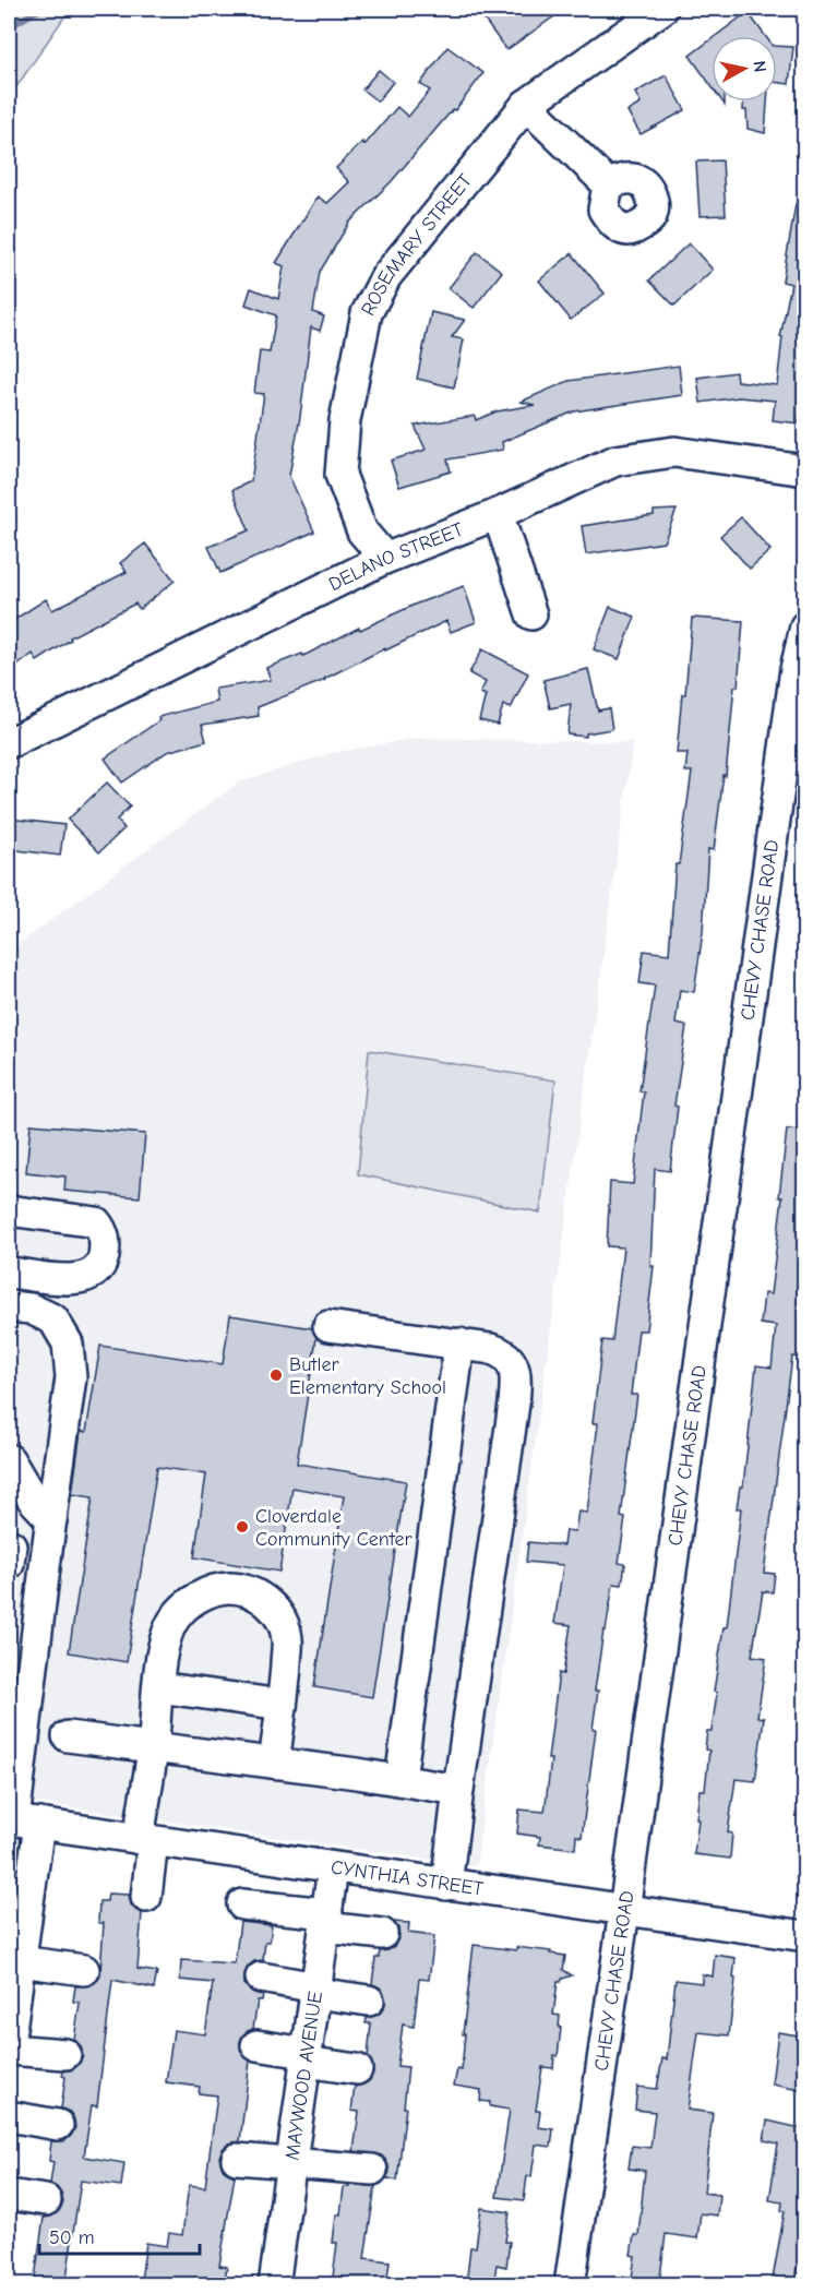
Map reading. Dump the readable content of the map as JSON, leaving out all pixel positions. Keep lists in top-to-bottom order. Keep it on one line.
{"streets":{"street":["ROSEMARY STREET","DELANO STREET","CHEVY CHASE ROAD","CYNTHIA STREET","MAYWOOD AVENUE"]},"crossings":[["ROSEMARY STREET","DELANO STREET"],["CHEVY CHASE ROAD","CYNTHIA STREET"],["CYNTHIA STREET","MAYWOOD AVENUE"]],"places":["Butler Elementary School","Cloverdale Community Center"],"scale_bar":"50 m","north":"right"}
